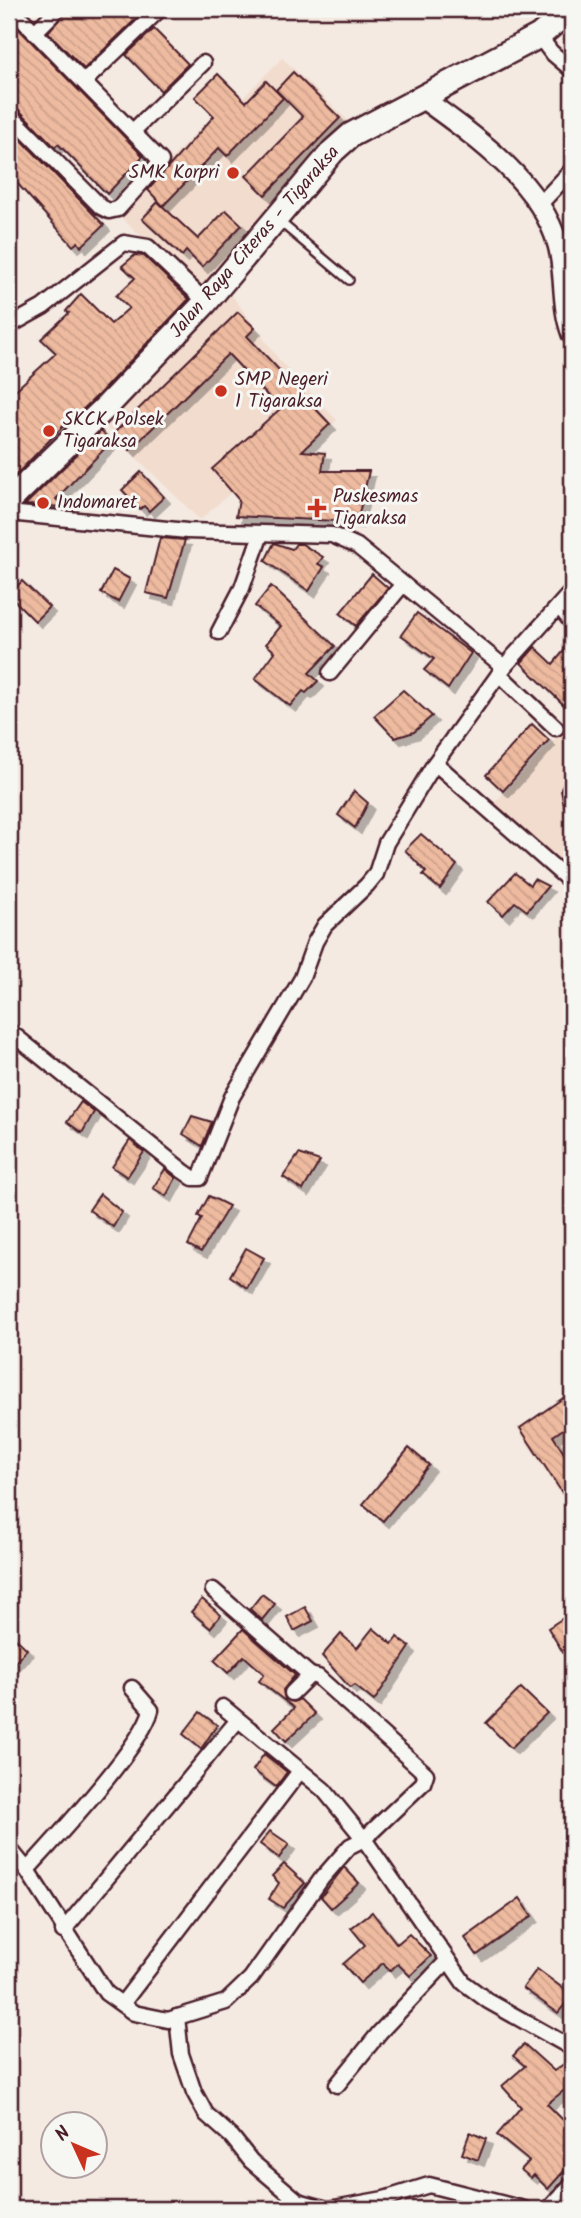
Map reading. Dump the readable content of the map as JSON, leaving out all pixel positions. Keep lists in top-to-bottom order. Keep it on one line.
{"streets":{"main road":["Jalan Raya Citeras - Tigaraksa"]},"places":{"other":["SMK Korpri","SMP Negeri 1 Tigaraksa","SKCK Polsek Tigaraksa","Indomaret"],"health":["Puskesmas Tigaraksa"]},"north":"top left"}
